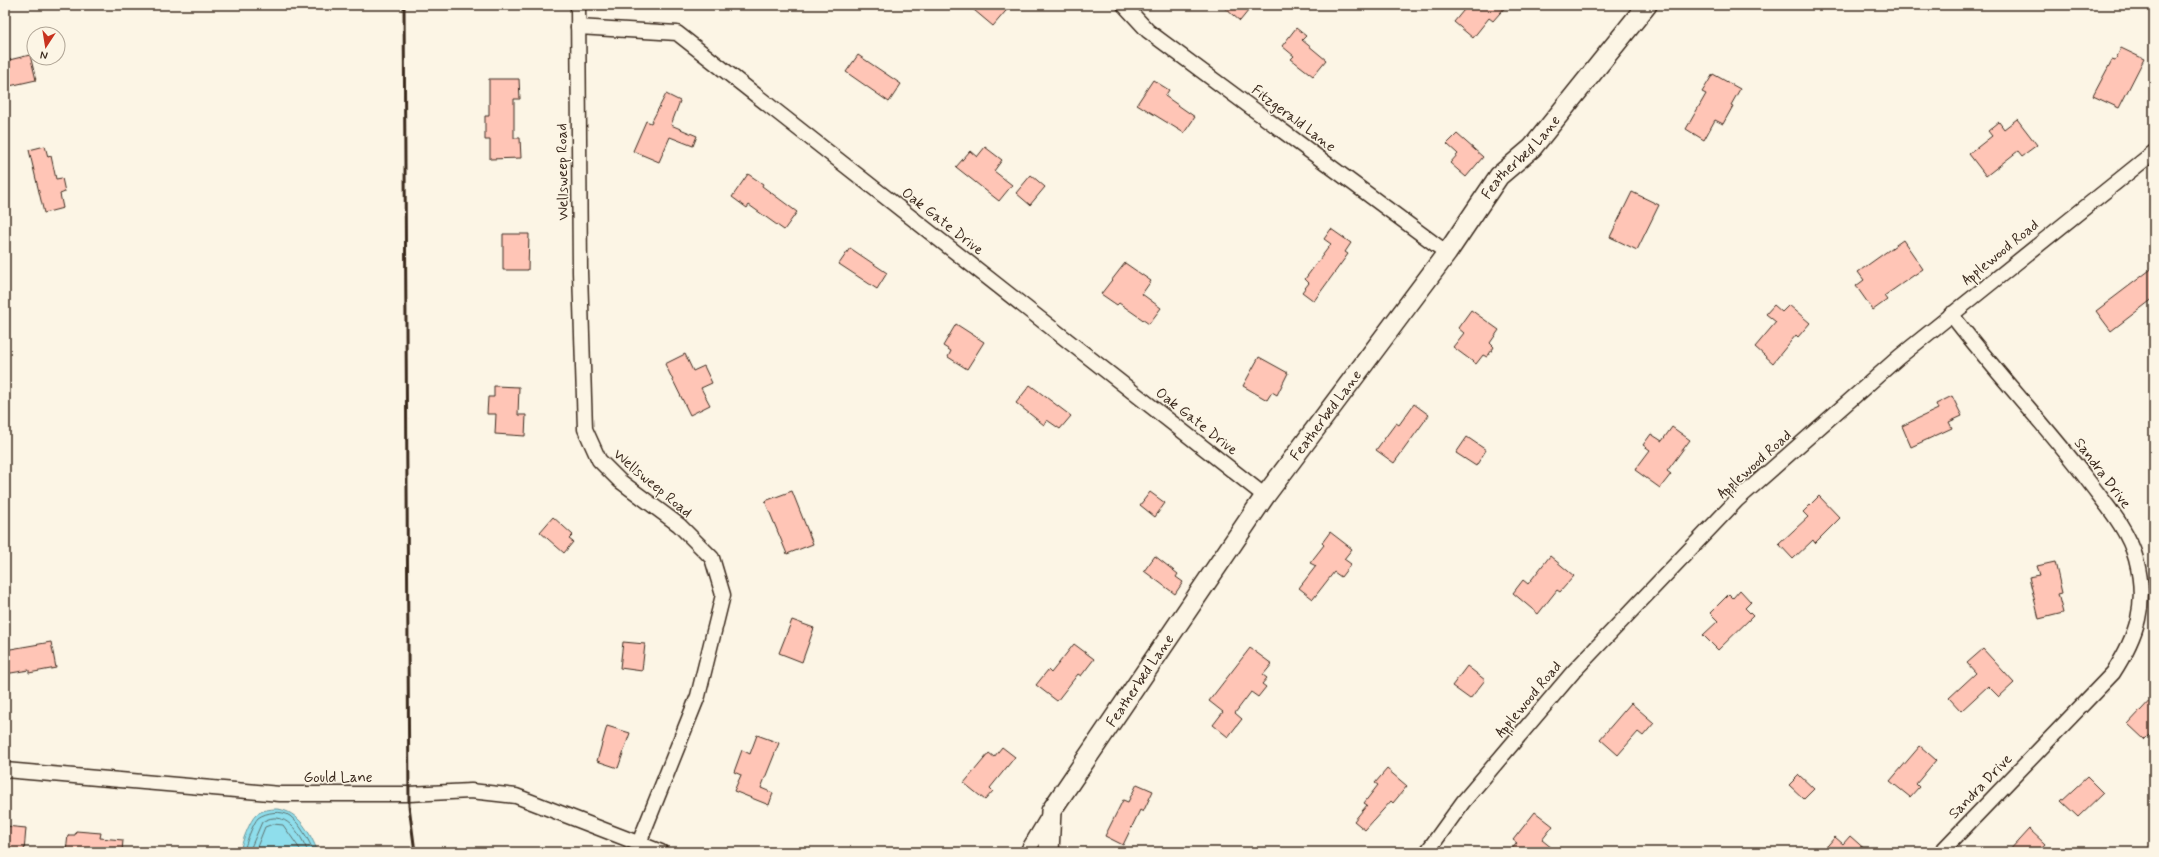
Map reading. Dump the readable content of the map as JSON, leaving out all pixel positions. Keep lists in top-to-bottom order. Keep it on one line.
{"streets":{"street":["Fitzgerald Lane","Featherbed Lane","Wellsweep Road","Oak Gate Drive","Applewood Road","Sandra Drive","Gould Lane"]},"crossings":[["Fitzgerald Lane","Featherbed Lane"],["Featherbed Lane","Oak Gate Drive"],["Wellsweep Road","Oak Gate Drive"],["Wellsweep Road","Gould Lane"],["Applewood Road","Sandra Drive"]],"north":"bottom"}
